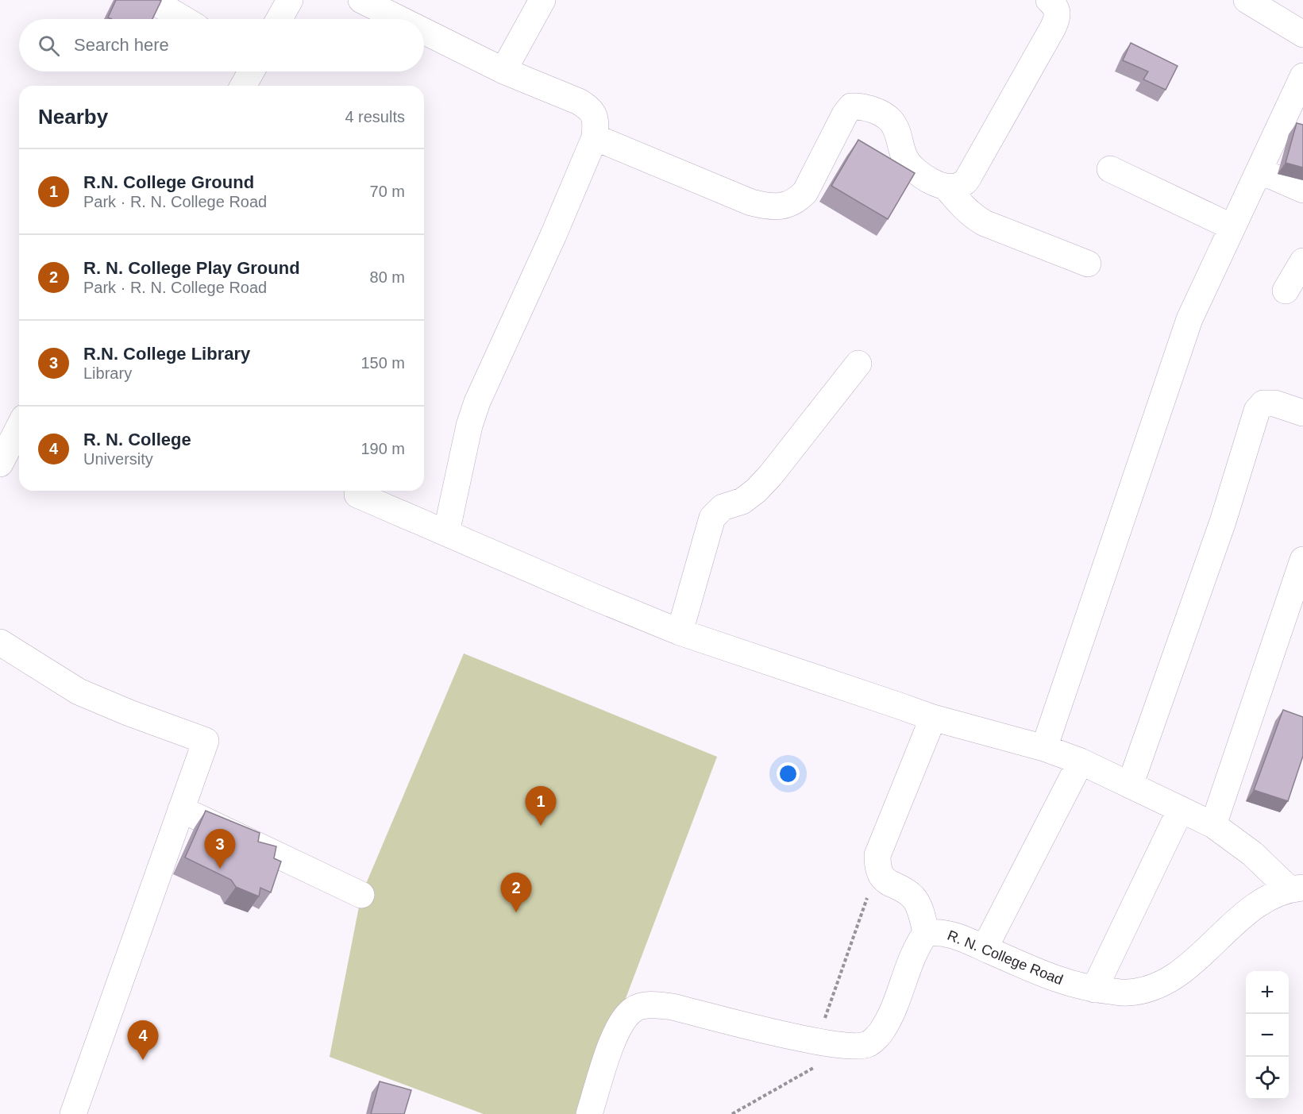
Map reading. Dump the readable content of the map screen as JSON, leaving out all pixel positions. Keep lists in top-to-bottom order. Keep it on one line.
{"streets":{"street":["R. N. College Road"]},"page":{"search":"Search here","heading":["Nearby","4 results"],"list":[{"mark":"1","name":"R.N. College Ground","note":"Park · R. N. College Road","value":"70 m"},{"mark":"2","name":"R. N. College Play Ground","note":"Park · R. N. College Road","value":"80 m"},{"mark":"3","name":"R.N. College Library","note":"Library","value":"150 m"},{"mark":"4","name":"R. N. College","note":"University","value":"190 m"}],"pins":["1","3","2","4"],"map_buttons":["+","−"]}}
